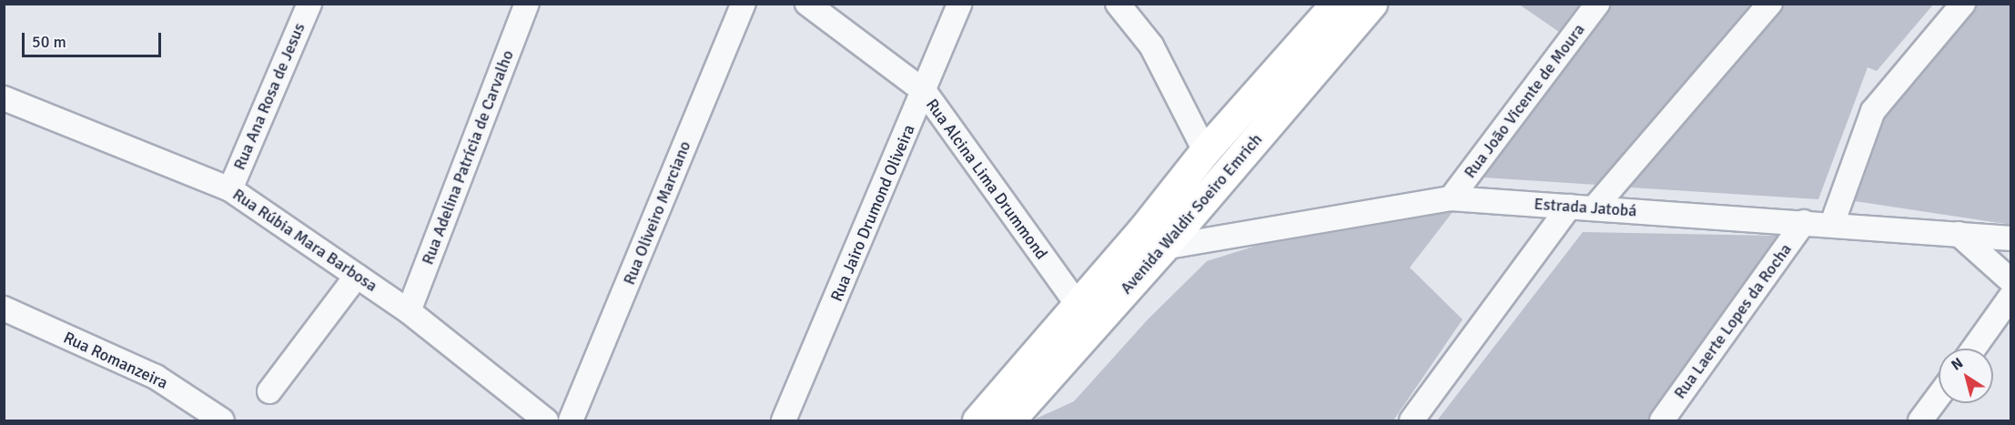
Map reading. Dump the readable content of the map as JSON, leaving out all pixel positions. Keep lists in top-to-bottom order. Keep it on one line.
{"streets":{"main road":["Avenida Waldir Soeiro Emrich"],"street":["Rua Ana Rosa de Jesus","Rua João Vicente de Moura","Rua Adelina Patrícia de Carvalho","Rua Alcina Lima Drummond","Estrada Jatobá","Rua Oliveiro Marciano","Rua Jairo Drumond Oliveira","Rua Rúbia Mara Barbosa","Rua Laerte Lopes da Rocha","Rua Romanzeira"]},"crossings":[["Rua Ana Rosa de Jesus","Rua Rúbia Mara Barbosa"],["Rua João Vicente de Moura","Estrada Jatobá"],["Rua Adelina Patrícia de Carvalho","Rua Rúbia Mara Barbosa"],["Rua Alcina Lima Drummond","Rua Jairo Drumond Oliveira"],["Rua Alcina Lima Drummond","Avenida Waldir Soeiro Emrich"],["Estrada Jatobá","Avenida Waldir Soeiro Emrich"],["Estrada Jatobá","Rua Laerte Lopes da Rocha"]],"scale_bar":"50 m","north":"top left"}
